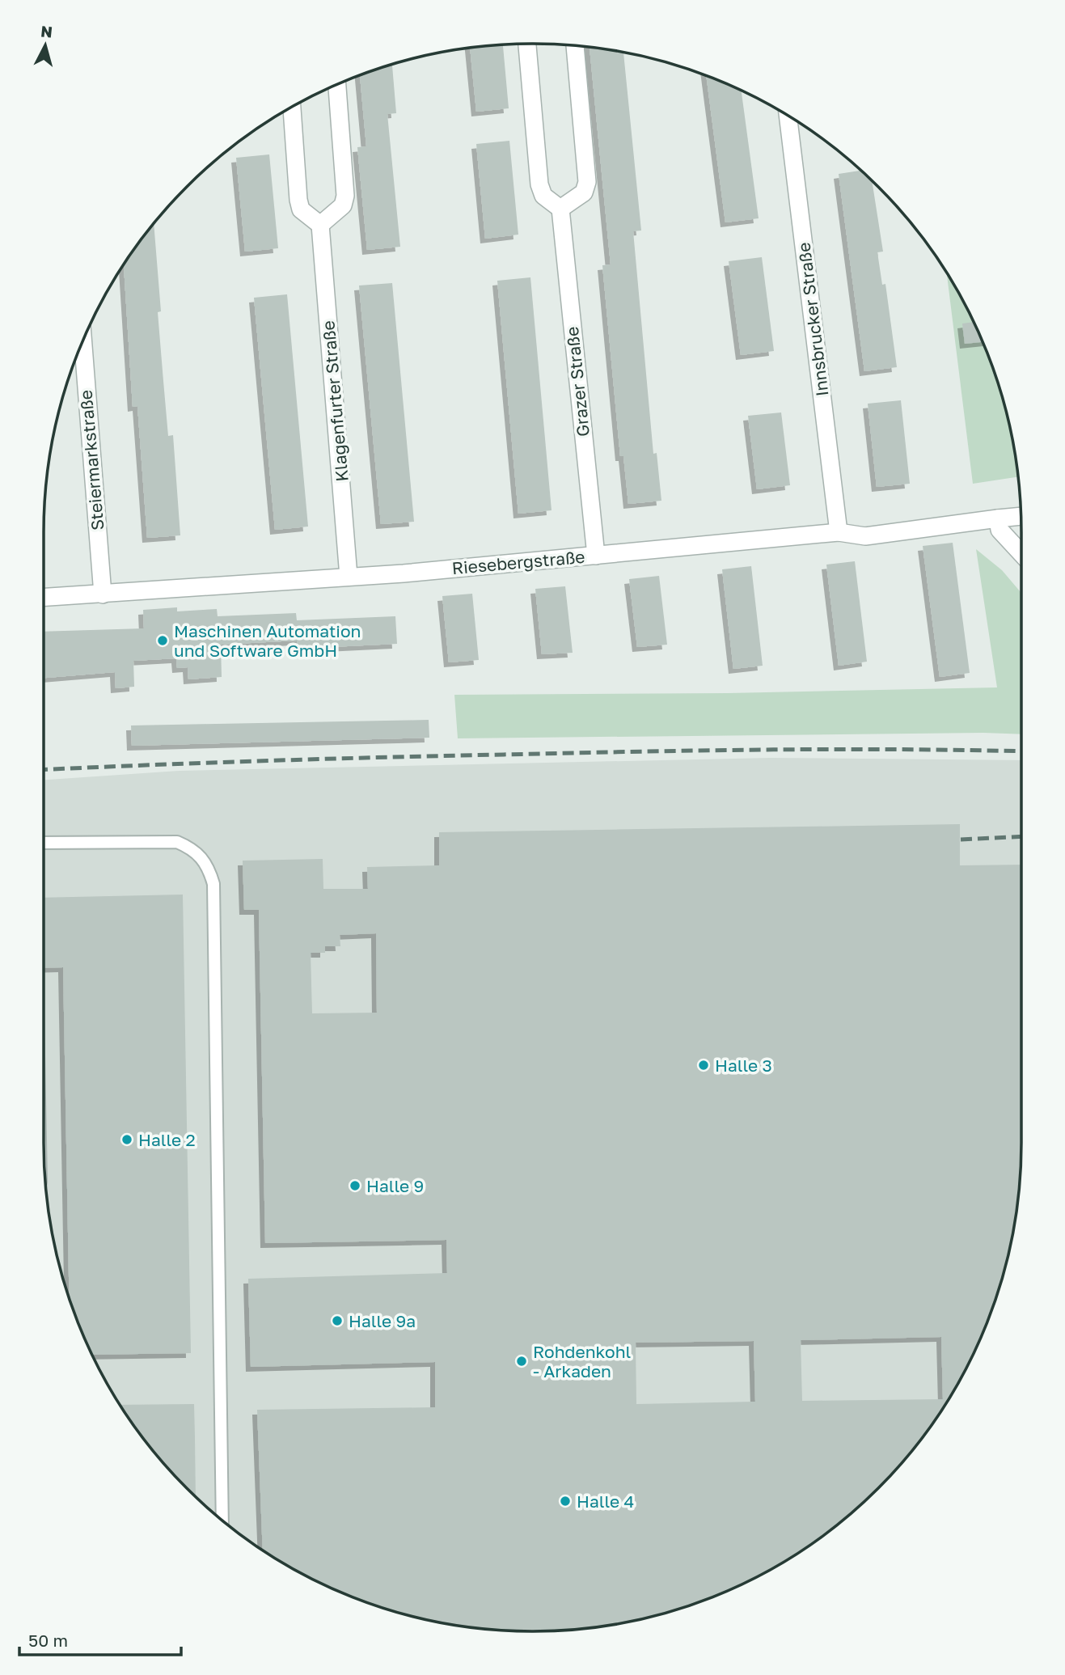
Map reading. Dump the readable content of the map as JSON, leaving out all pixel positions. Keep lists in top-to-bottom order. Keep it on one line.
{"streets":{"street":["Innsbrucker Straße","Grazer Straße","Klagenfurter Straße","Steiermarkstraße","Riesebergstraße"]},"crossings":[["Innsbrucker Straße","Riesebergstraße"],["Grazer Straße","Riesebergstraße"],["Klagenfurter Straße","Riesebergstraße"],["Steiermarkstraße","Riesebergstraße"]],"places":["Maschinen Automation und Software GmbH","Halle 3","Halle 2","Halle 9","Halle 9a","Rohdenkohl - Arkaden","Halle 4"],"scale_bar":"50 m","north":"top"}
